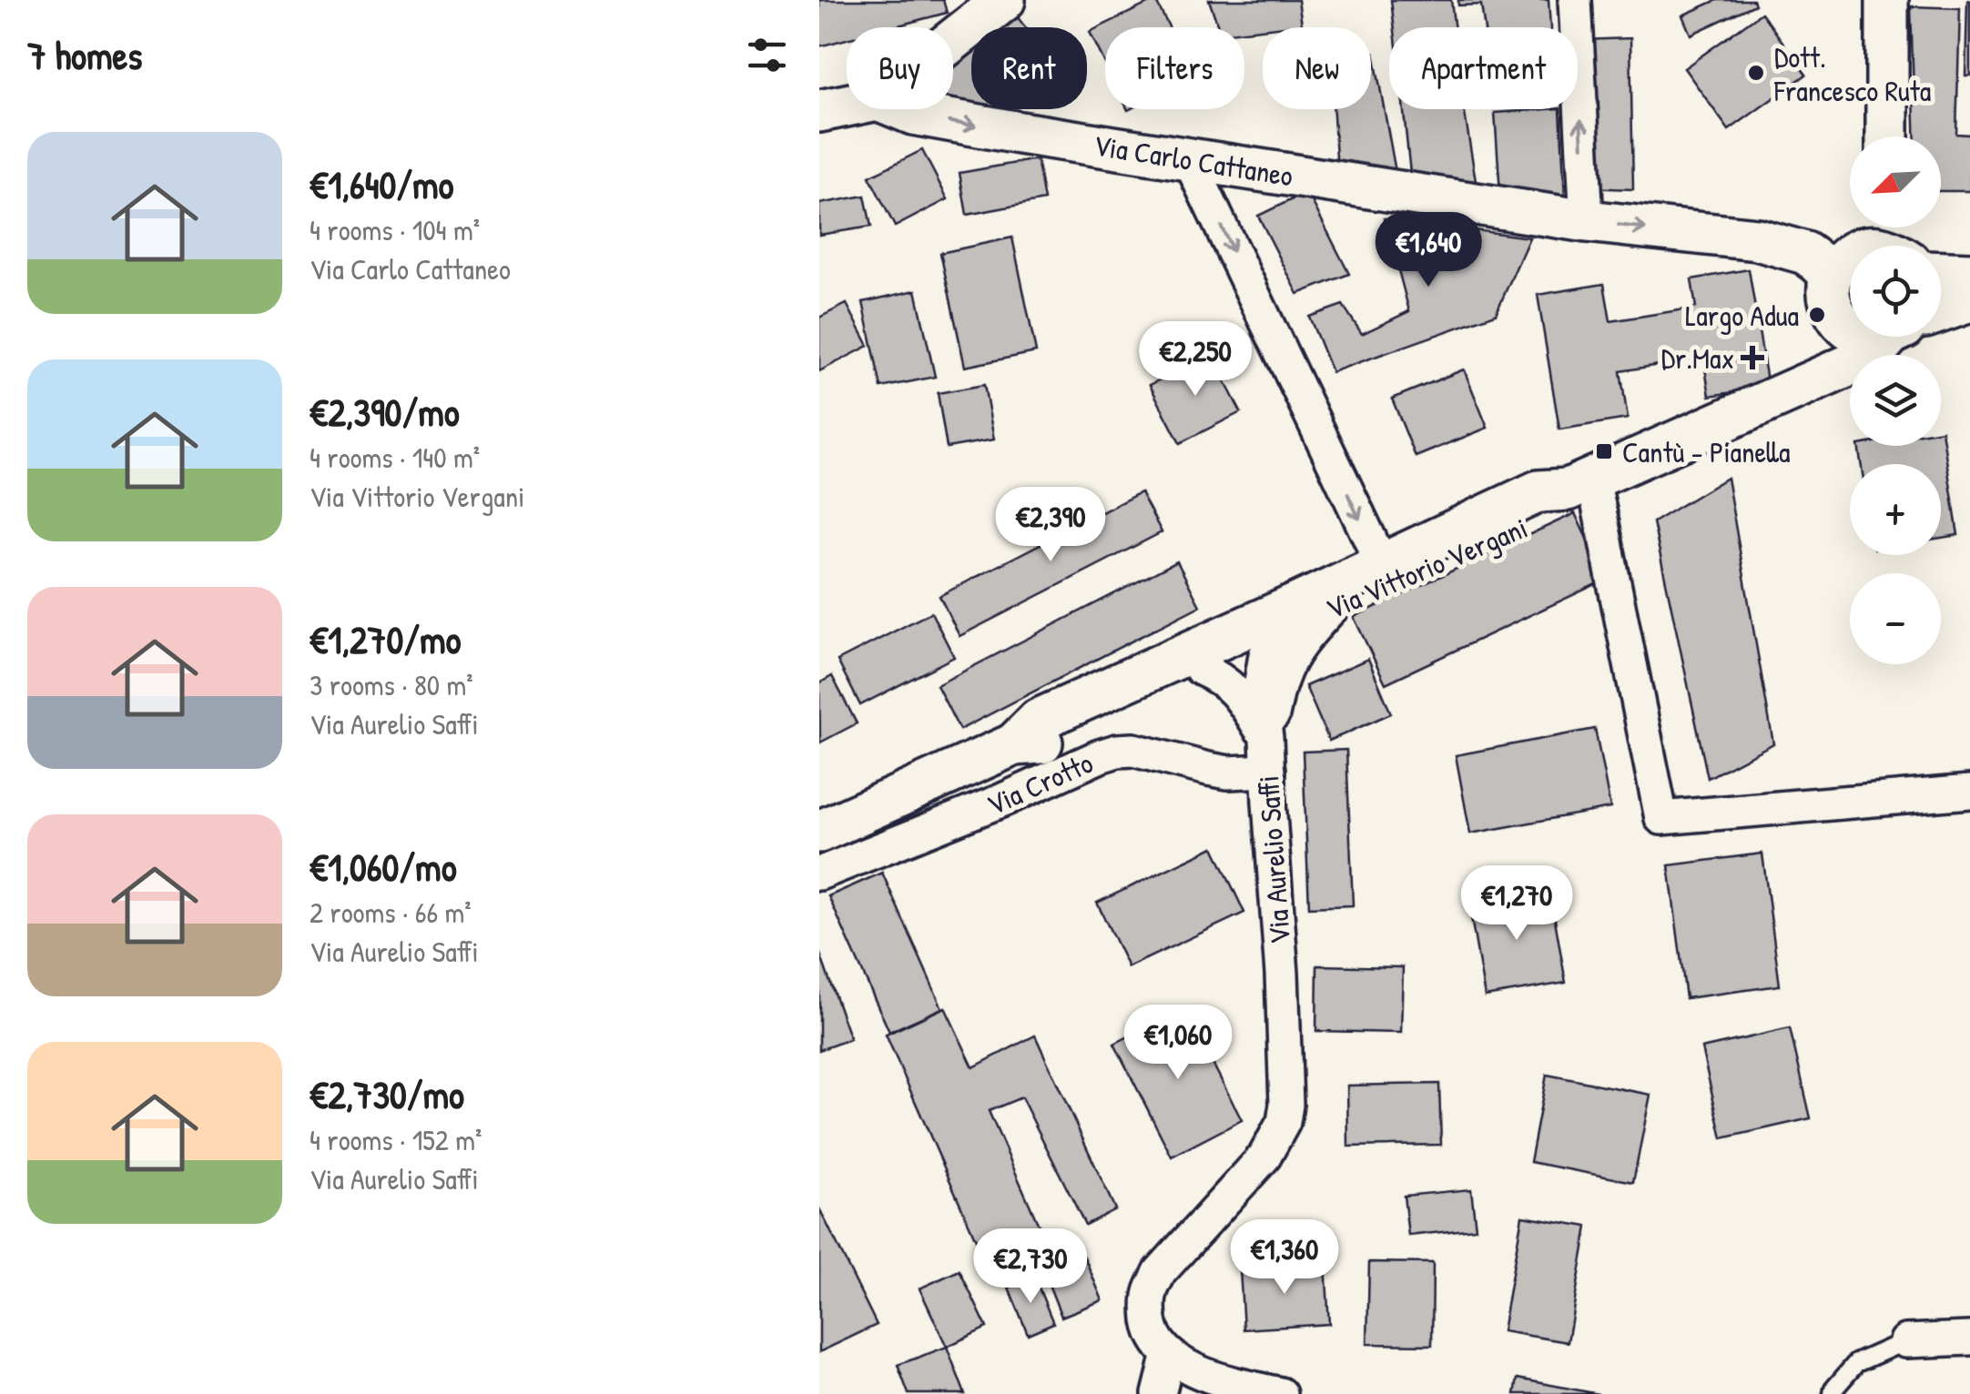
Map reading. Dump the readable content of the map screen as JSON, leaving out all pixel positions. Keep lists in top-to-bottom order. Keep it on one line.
{"streets":{"street":["Via Carlo Cattaneo","Via Vittorio Vergani","Via Crotto","Via Aurelio Saffi"]},"crossings":[["Via Carlo Cattaneo","Via Vittorio Vergani"],["Via Vittorio Vergani","Via Aurelio Saffi"],["Via Crotto","Via Aurelio Saffi"]],"one_way":["Via Carlo Cattaneo"],"places":{"other":["Dott. Francesco Ruta","Largo Adua"],"health":["Dr.Max"],"transit":["Cantù - Pianella"]},"north":"bottom left","page":{"heading":"7 homes","chip":["Buy","Rent","Filters","New","Apartment"],"list":[{"name":"€1,640/mo","note":"4 rooms · 104 m² · Via Carlo Cattaneo"},{"name":"€2,390/mo","note":"4 rooms · 140 m² · Via Vittorio Vergani"},{"name":"€1,270/mo","note":"3 rooms · 80 m² · Via Aurelio Saffi"},{"name":"€1,060/mo","note":"2 rooms · 66 m² · Via Aurelio Saffi"},{"name":"€2,730/mo","note":"4 rooms · 152 m² · Via Aurelio Saffi"}],"map_buttons":["+","−"],"price":["€1,640","€2,250","€2,390","€1,270","€1,060","€1,360","€2,730"]}}
